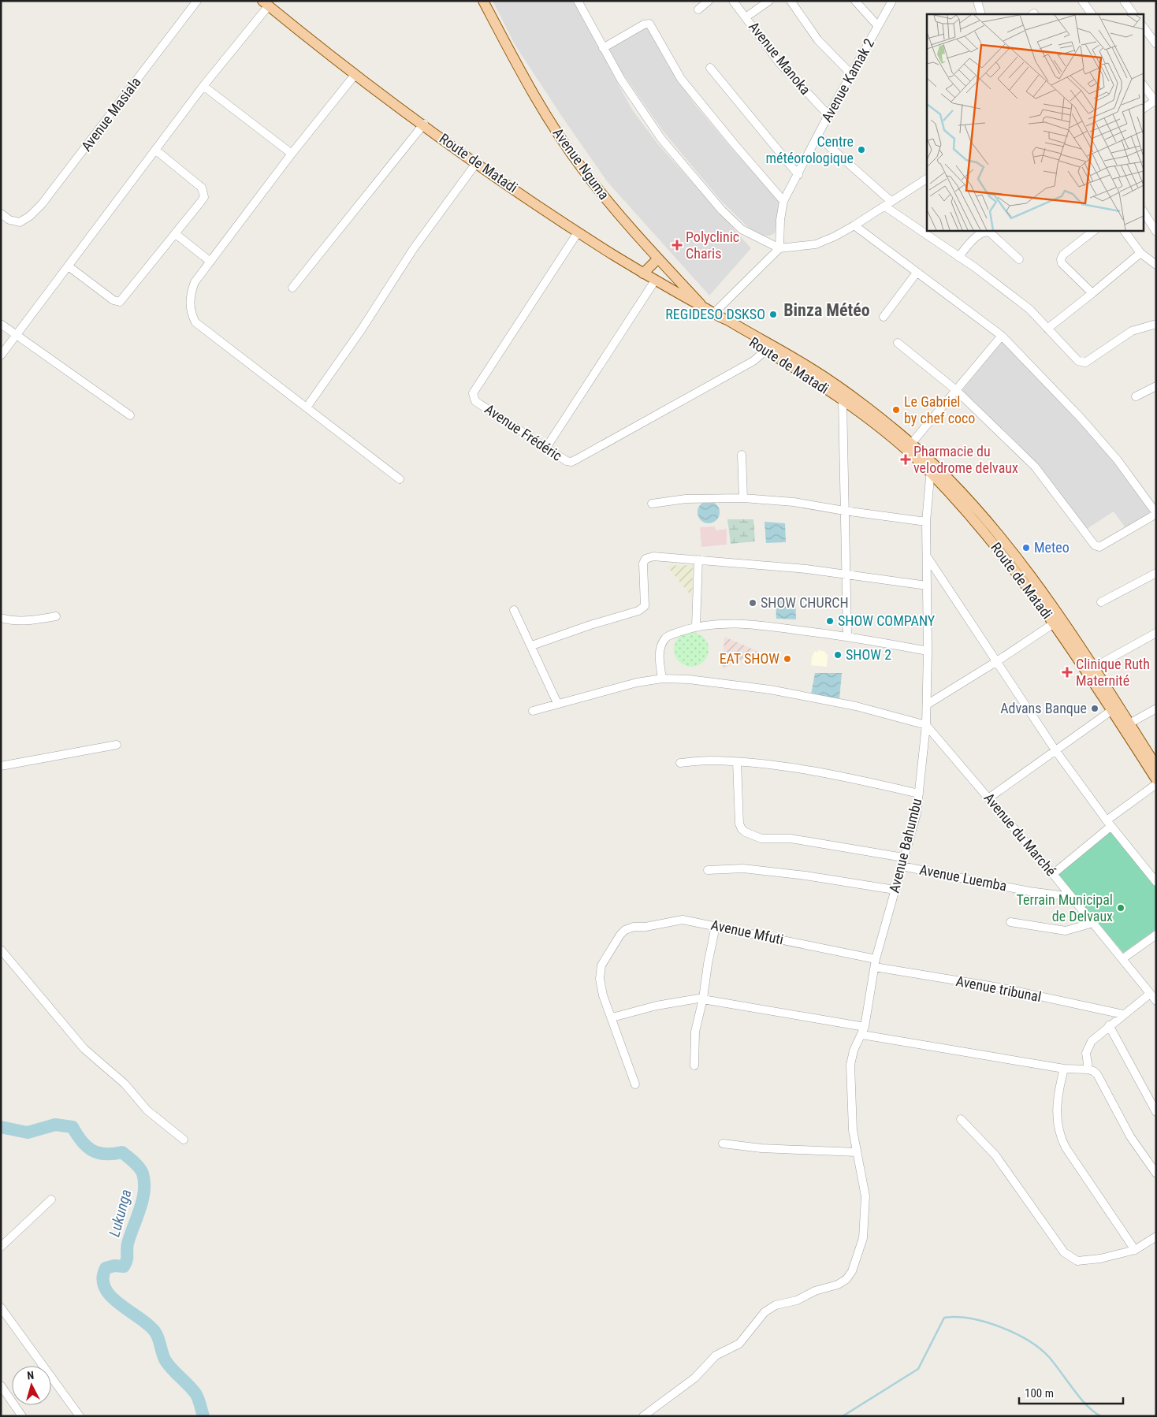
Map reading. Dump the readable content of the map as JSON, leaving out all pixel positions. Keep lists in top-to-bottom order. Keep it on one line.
{"streets":{"main road":["Route de Matadi","Avenue Nguma"],"street":["Avenue Manoka","Avenue Kamak 2","Avenue Masiala","Avenue Frédéric","Avenue du Marché","Avenue Bahumbu","Avenue Luemba","Avenue Mfuti","Avenue tribunal"]},"crossings":[["Avenue Manoka","Avenue Kamak 2"],["Route de Matadi","Avenue Nguma"],["Route de Matadi","Avenue Frédéric"],["Route de Matadi","Avenue Bahumbu"],["Avenue du Marché","Avenue Bahumbu"],["Avenue du Marché","Avenue Luemba"],["Avenue Bahumbu","Avenue Luemba"],["Avenue Bahumbu","Avenue Mfuti"],["Avenue Bahumbu","Avenue tribunal"],["Avenue Mfuti","Avenue tribunal"]],"districts":["Binza Météo"],"water":["Lukunga"],"places":{"other":["Centre météorologique","REGIDESO DSKSO","Le Gabriel by chef coco","Meteo","SHOW CHURCH","SHOW COMPANY","SHOW 2","EAT SHOW","Advans Banque","Terrain Municipal de Delvaux"],"health":["Polyclinic Charis","Pharmacie du velodrome delvaux","Clinique Ruth Maternité"]},"scale_bar":"100 m","north":"top"}
